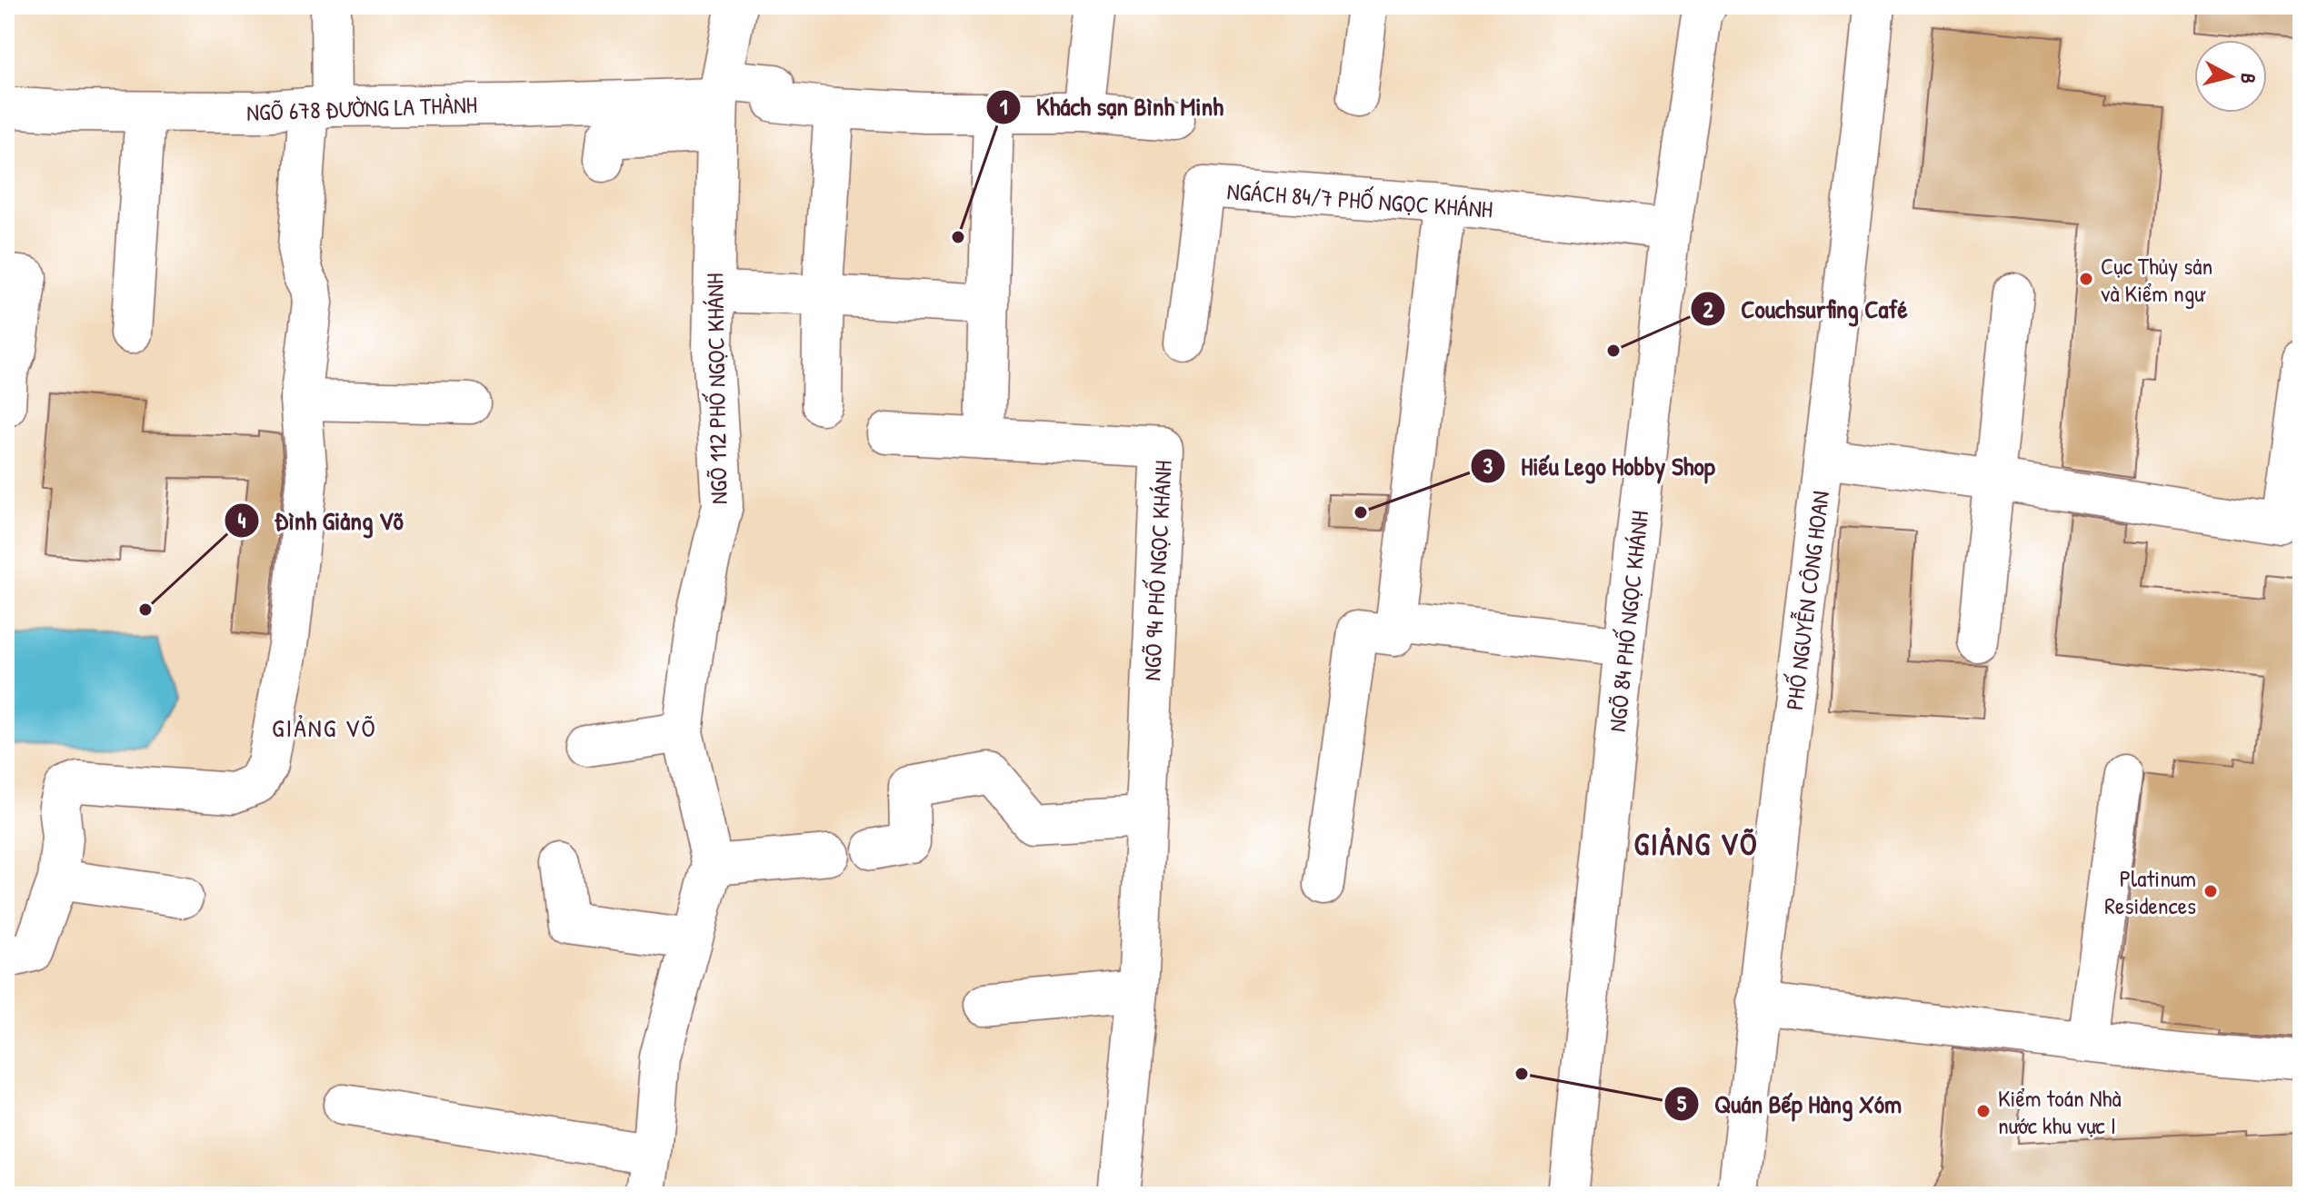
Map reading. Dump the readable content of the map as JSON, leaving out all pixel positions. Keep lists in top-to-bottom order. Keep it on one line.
{"streets":{"street":["NGÕ 678 ĐƯỜNG LA THÀNH","NGÁCH 84/7 PHỐ NGỌC KHÁNH","NGÕ 112 PHỐ NGỌC KHÁNH","NGÕ 94 PHỐ NGỌC KHÁNH","PHỐ NGUYỄN CÔNG HOAN","NGÕ 84 PHỐ NGỌC KHÁNH"]},"crossings":[["NGÕ 678 ĐƯỜNG LA THÀNH","NGÕ 112 PHỐ NGỌC KHÁNH"],["NGÁCH 84/7 PHỐ NGỌC KHÁNH","NGÕ 84 PHỐ NGỌC KHÁNH"]],"districts":["GIẢNG VÕ","GIẢNG VÕ"],"places":["Khách sạn Bình Minh","Cục Thủy sản và Kiểm ngư","Couchsurfing Café","Hiếu Lego Hobby Shop","Đình Giảng Võ","Platinum Residences","Quán Bếp Hàng Xóm","Kiểm toán Nhà nước khu vực I"],"north":"right"}
